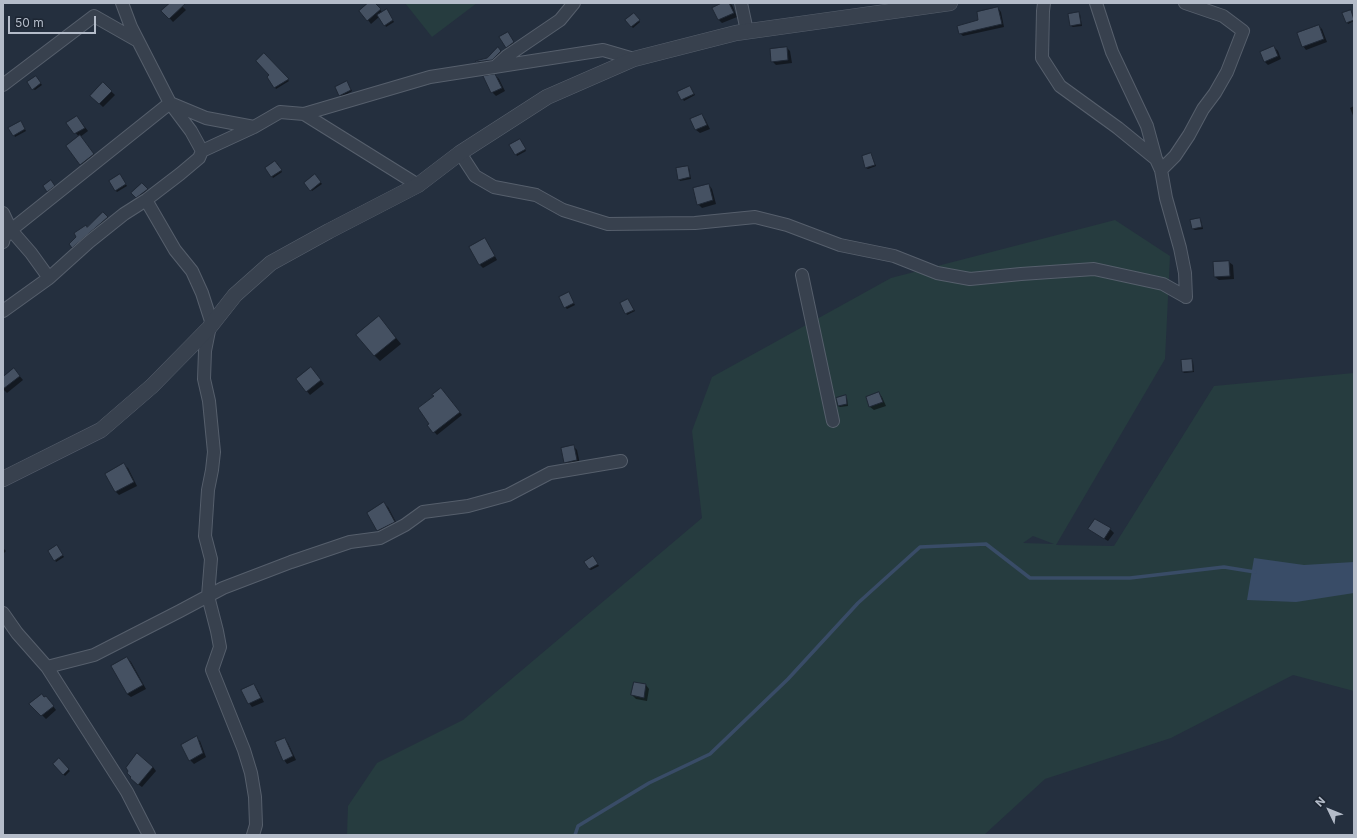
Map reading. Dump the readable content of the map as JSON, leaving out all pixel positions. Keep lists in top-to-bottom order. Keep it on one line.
{"scale_bar":"50 m","north":"top left"}
